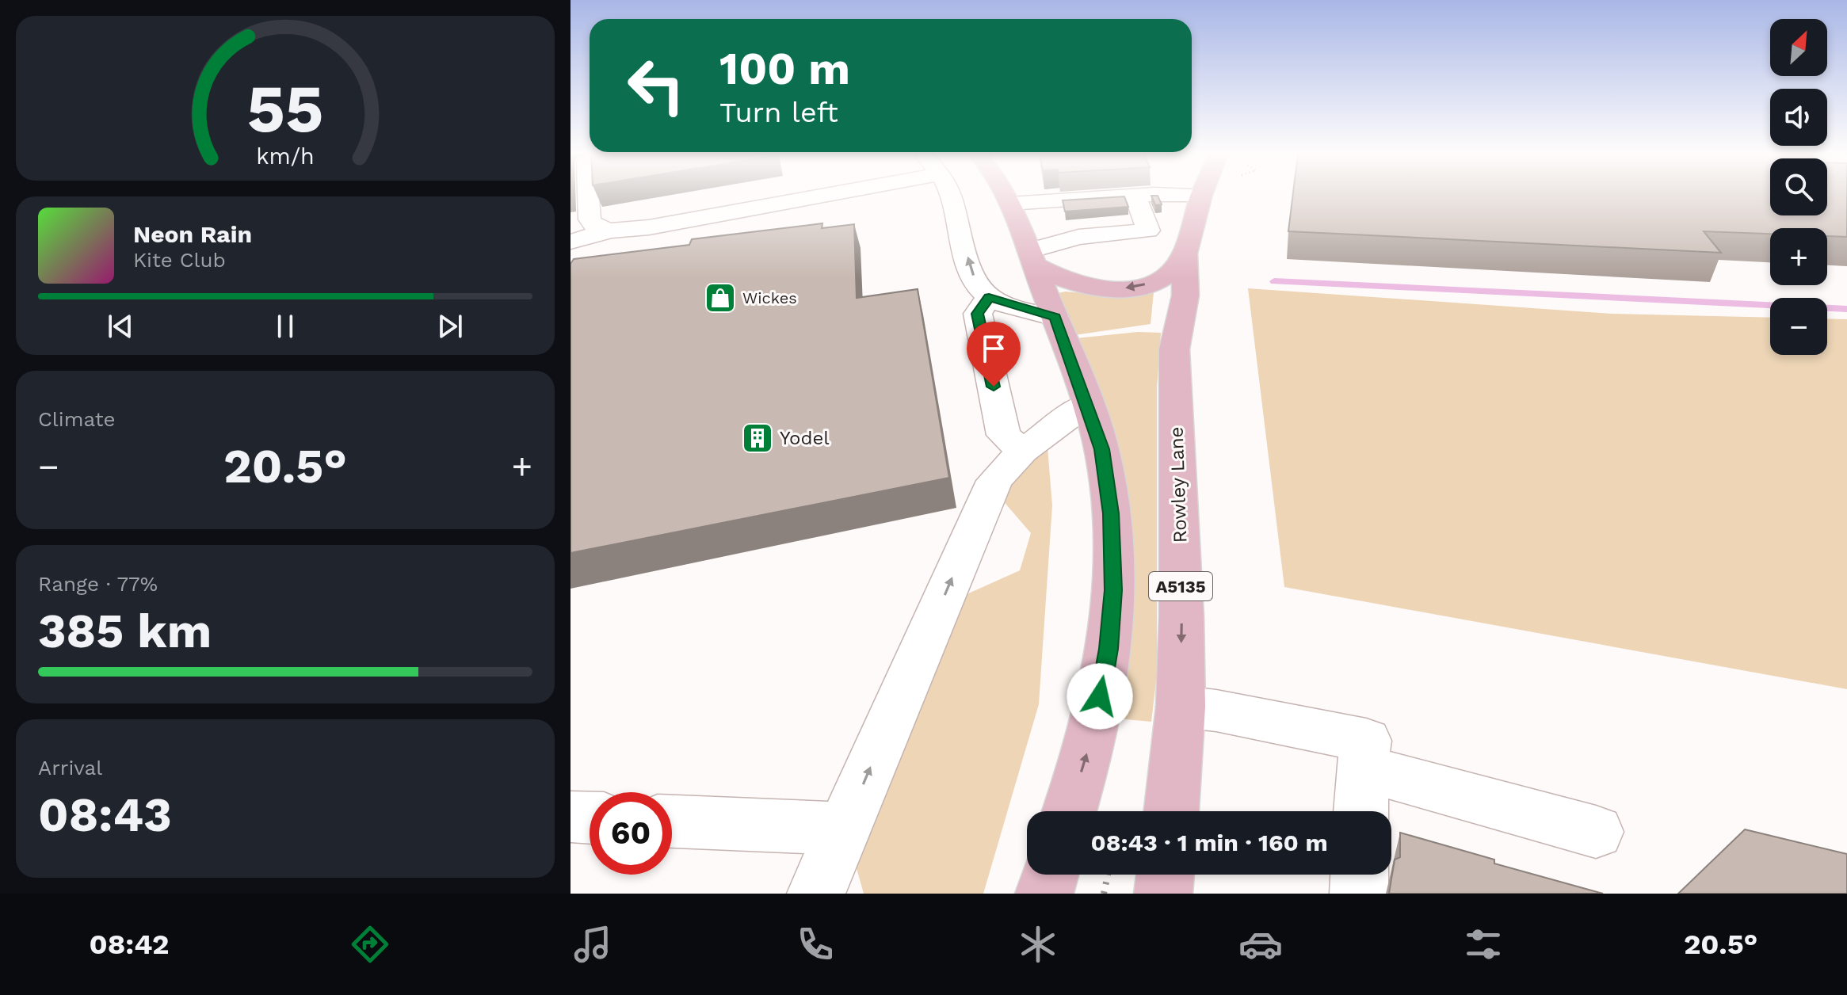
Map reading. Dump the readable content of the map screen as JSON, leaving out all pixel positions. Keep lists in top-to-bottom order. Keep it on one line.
{"streets":{"main road":["Rowley Lane","A5135"]},"crossings":[["Rowley Lane","A5135"]],"places":{"shop":["Wickes"],"building":["Yodel"]},"north":"top right","page":{"map_buttons":["+","−"],"turn":["100 m","Turn left"],"song":["Neon Rain","Kite Club"],"tile":["Climate",["Range · 77%","385 km"],["Arrival","08:43"]],"heat":["−","20.5°","+"],"limit":"60","trip":"08:43 · 1 min · 160 m","tabs":["08:42","20.5°"],"gauge":["55","km/h"]}}
